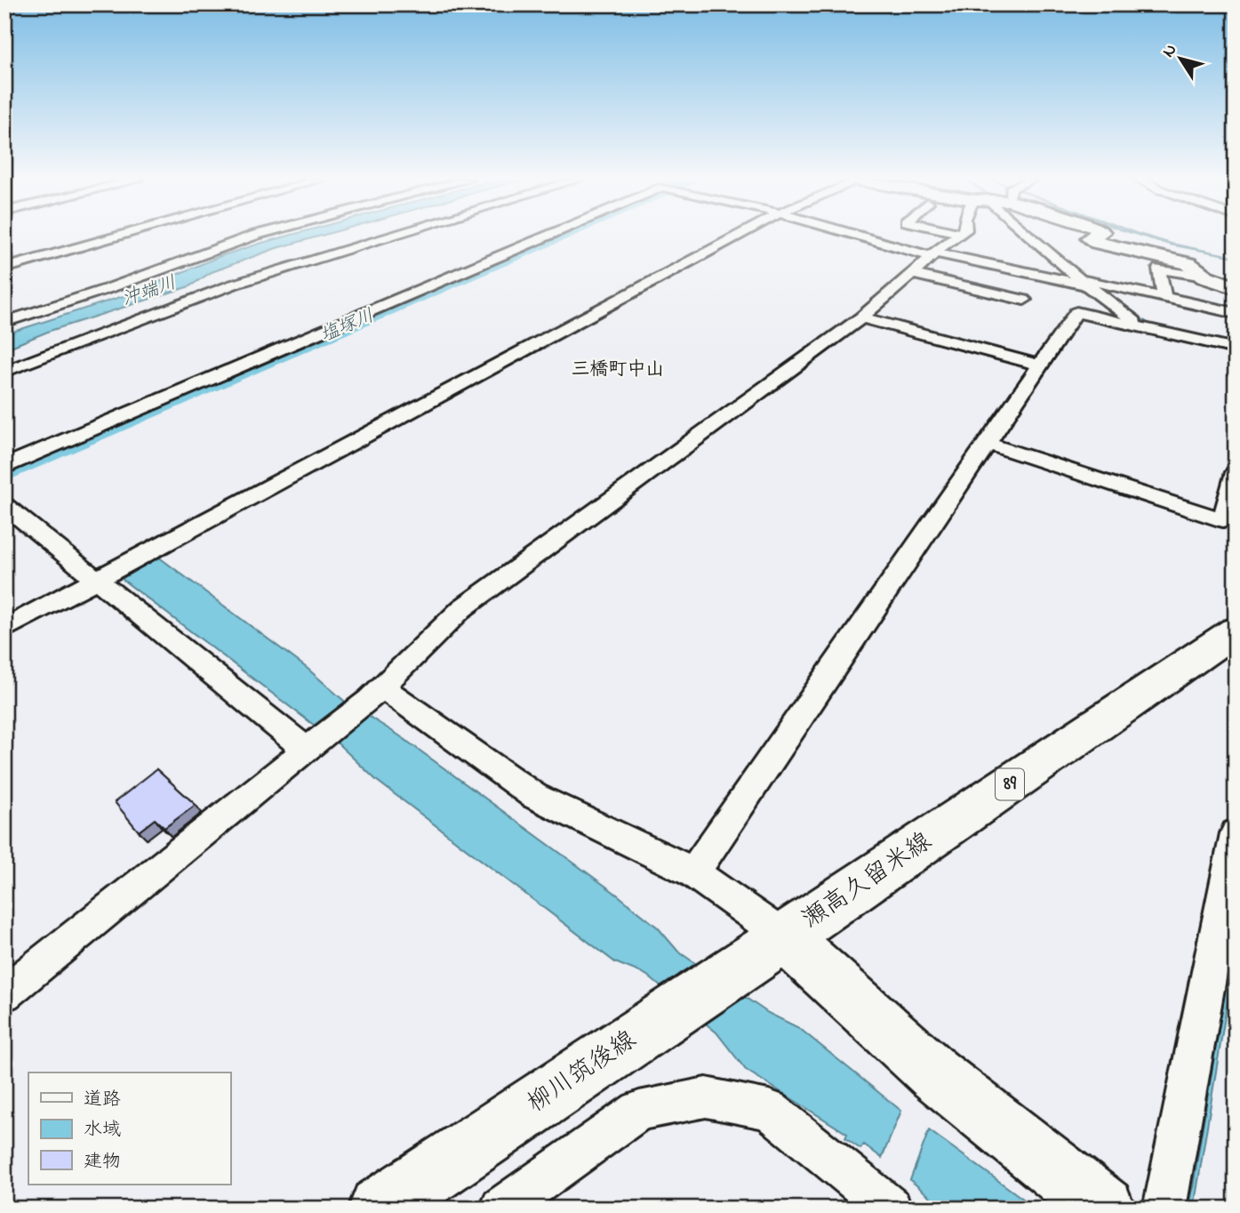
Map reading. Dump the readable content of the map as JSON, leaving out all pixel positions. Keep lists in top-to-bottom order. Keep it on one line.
{"streets":{"main road":["89","瀬高久留米線","柳川筑後線"]},"crossings":[["瀬高久留米線","柳川筑後線"]],"districts":["三橋町中山"],"water":["沖端川","塩塚川"],"legend":["道路","水域","建物"],"north":"top left"}
